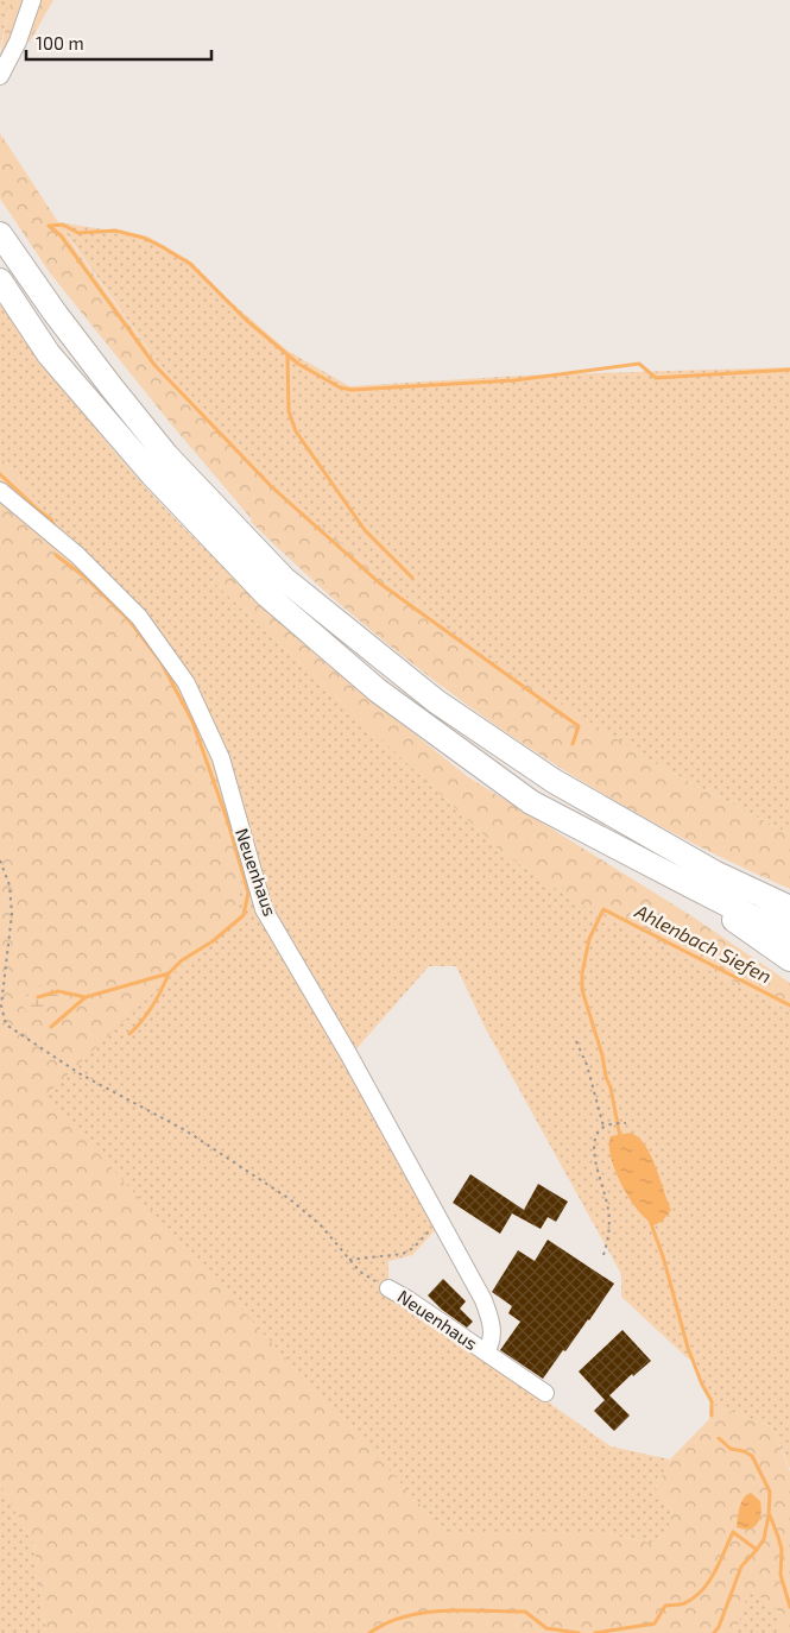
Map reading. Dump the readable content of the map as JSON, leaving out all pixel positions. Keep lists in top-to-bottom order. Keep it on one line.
{"streets":{"street":["Neuenhaus"]},"water":["Ahlenbach Siefen"],"scale_bar":"100 m"}
